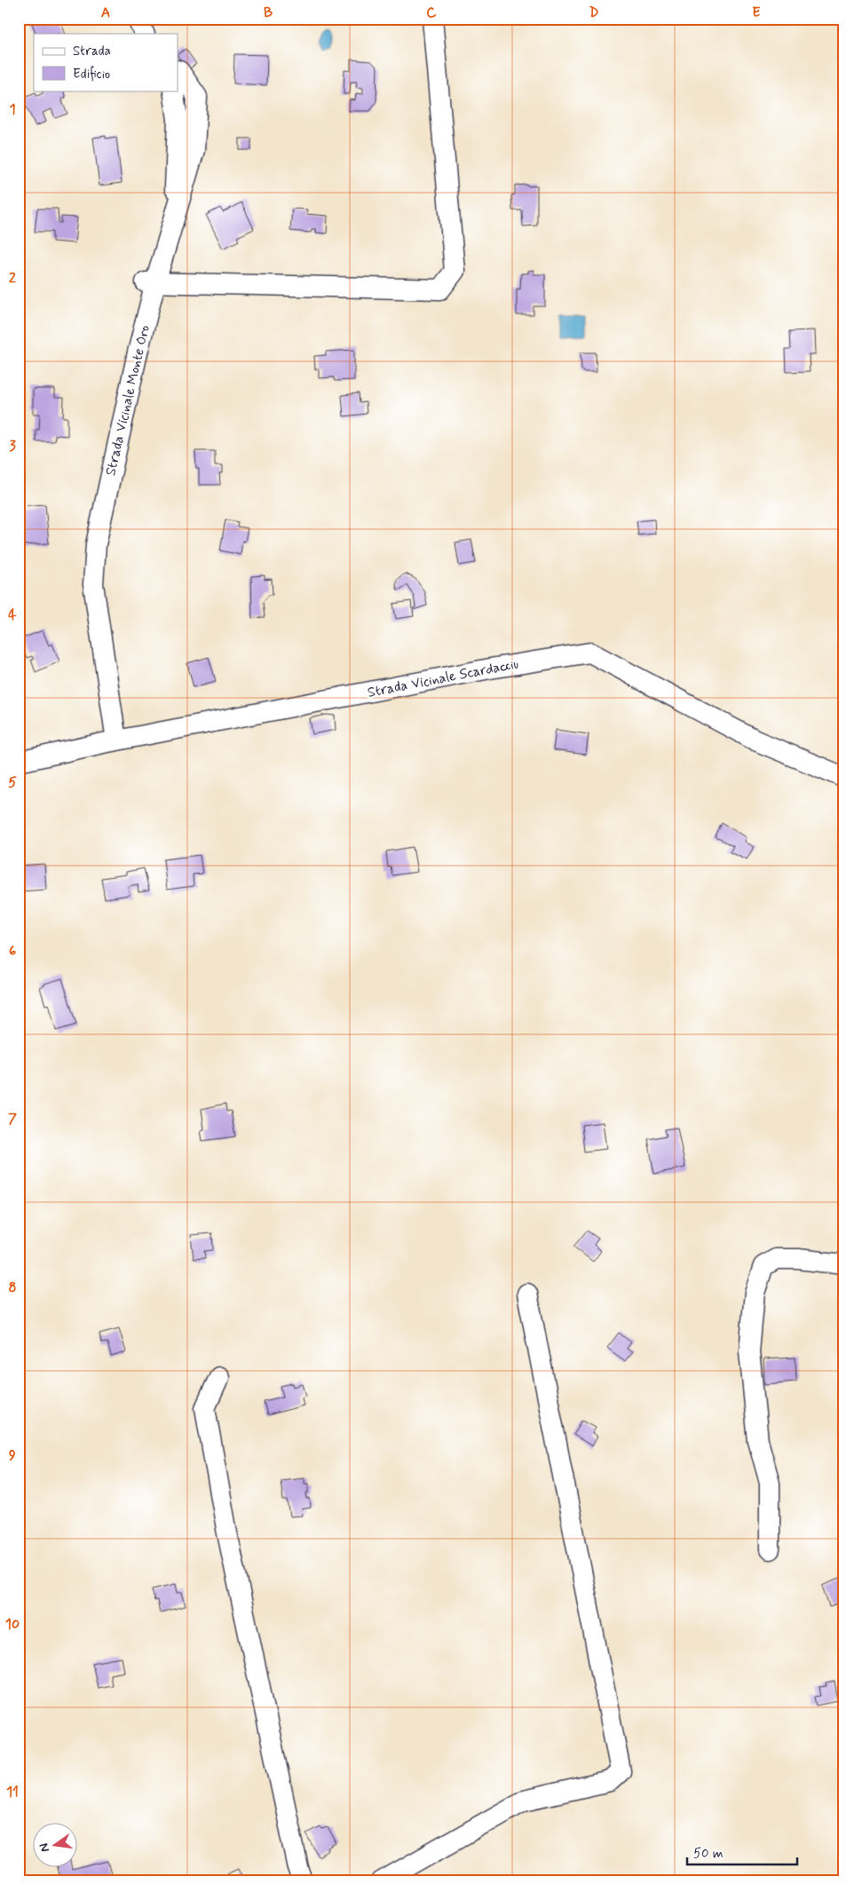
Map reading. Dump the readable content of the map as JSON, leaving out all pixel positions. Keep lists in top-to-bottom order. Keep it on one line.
{"streets":{"street":["Strada Vicinale Monte Oro","Strada Vicinale Scardacciu"]},"crossings":[["Strada Vicinale Monte Oro","Strada Vicinale Scardacciu"]],"legend":["Strada","Edificio"],"scale_bar":"50 m","north":"left","grid":{"columns":["A","B","C","D","E"],"rows":["1","2","3","4","5","6","7","8","9","10","11"]}}
